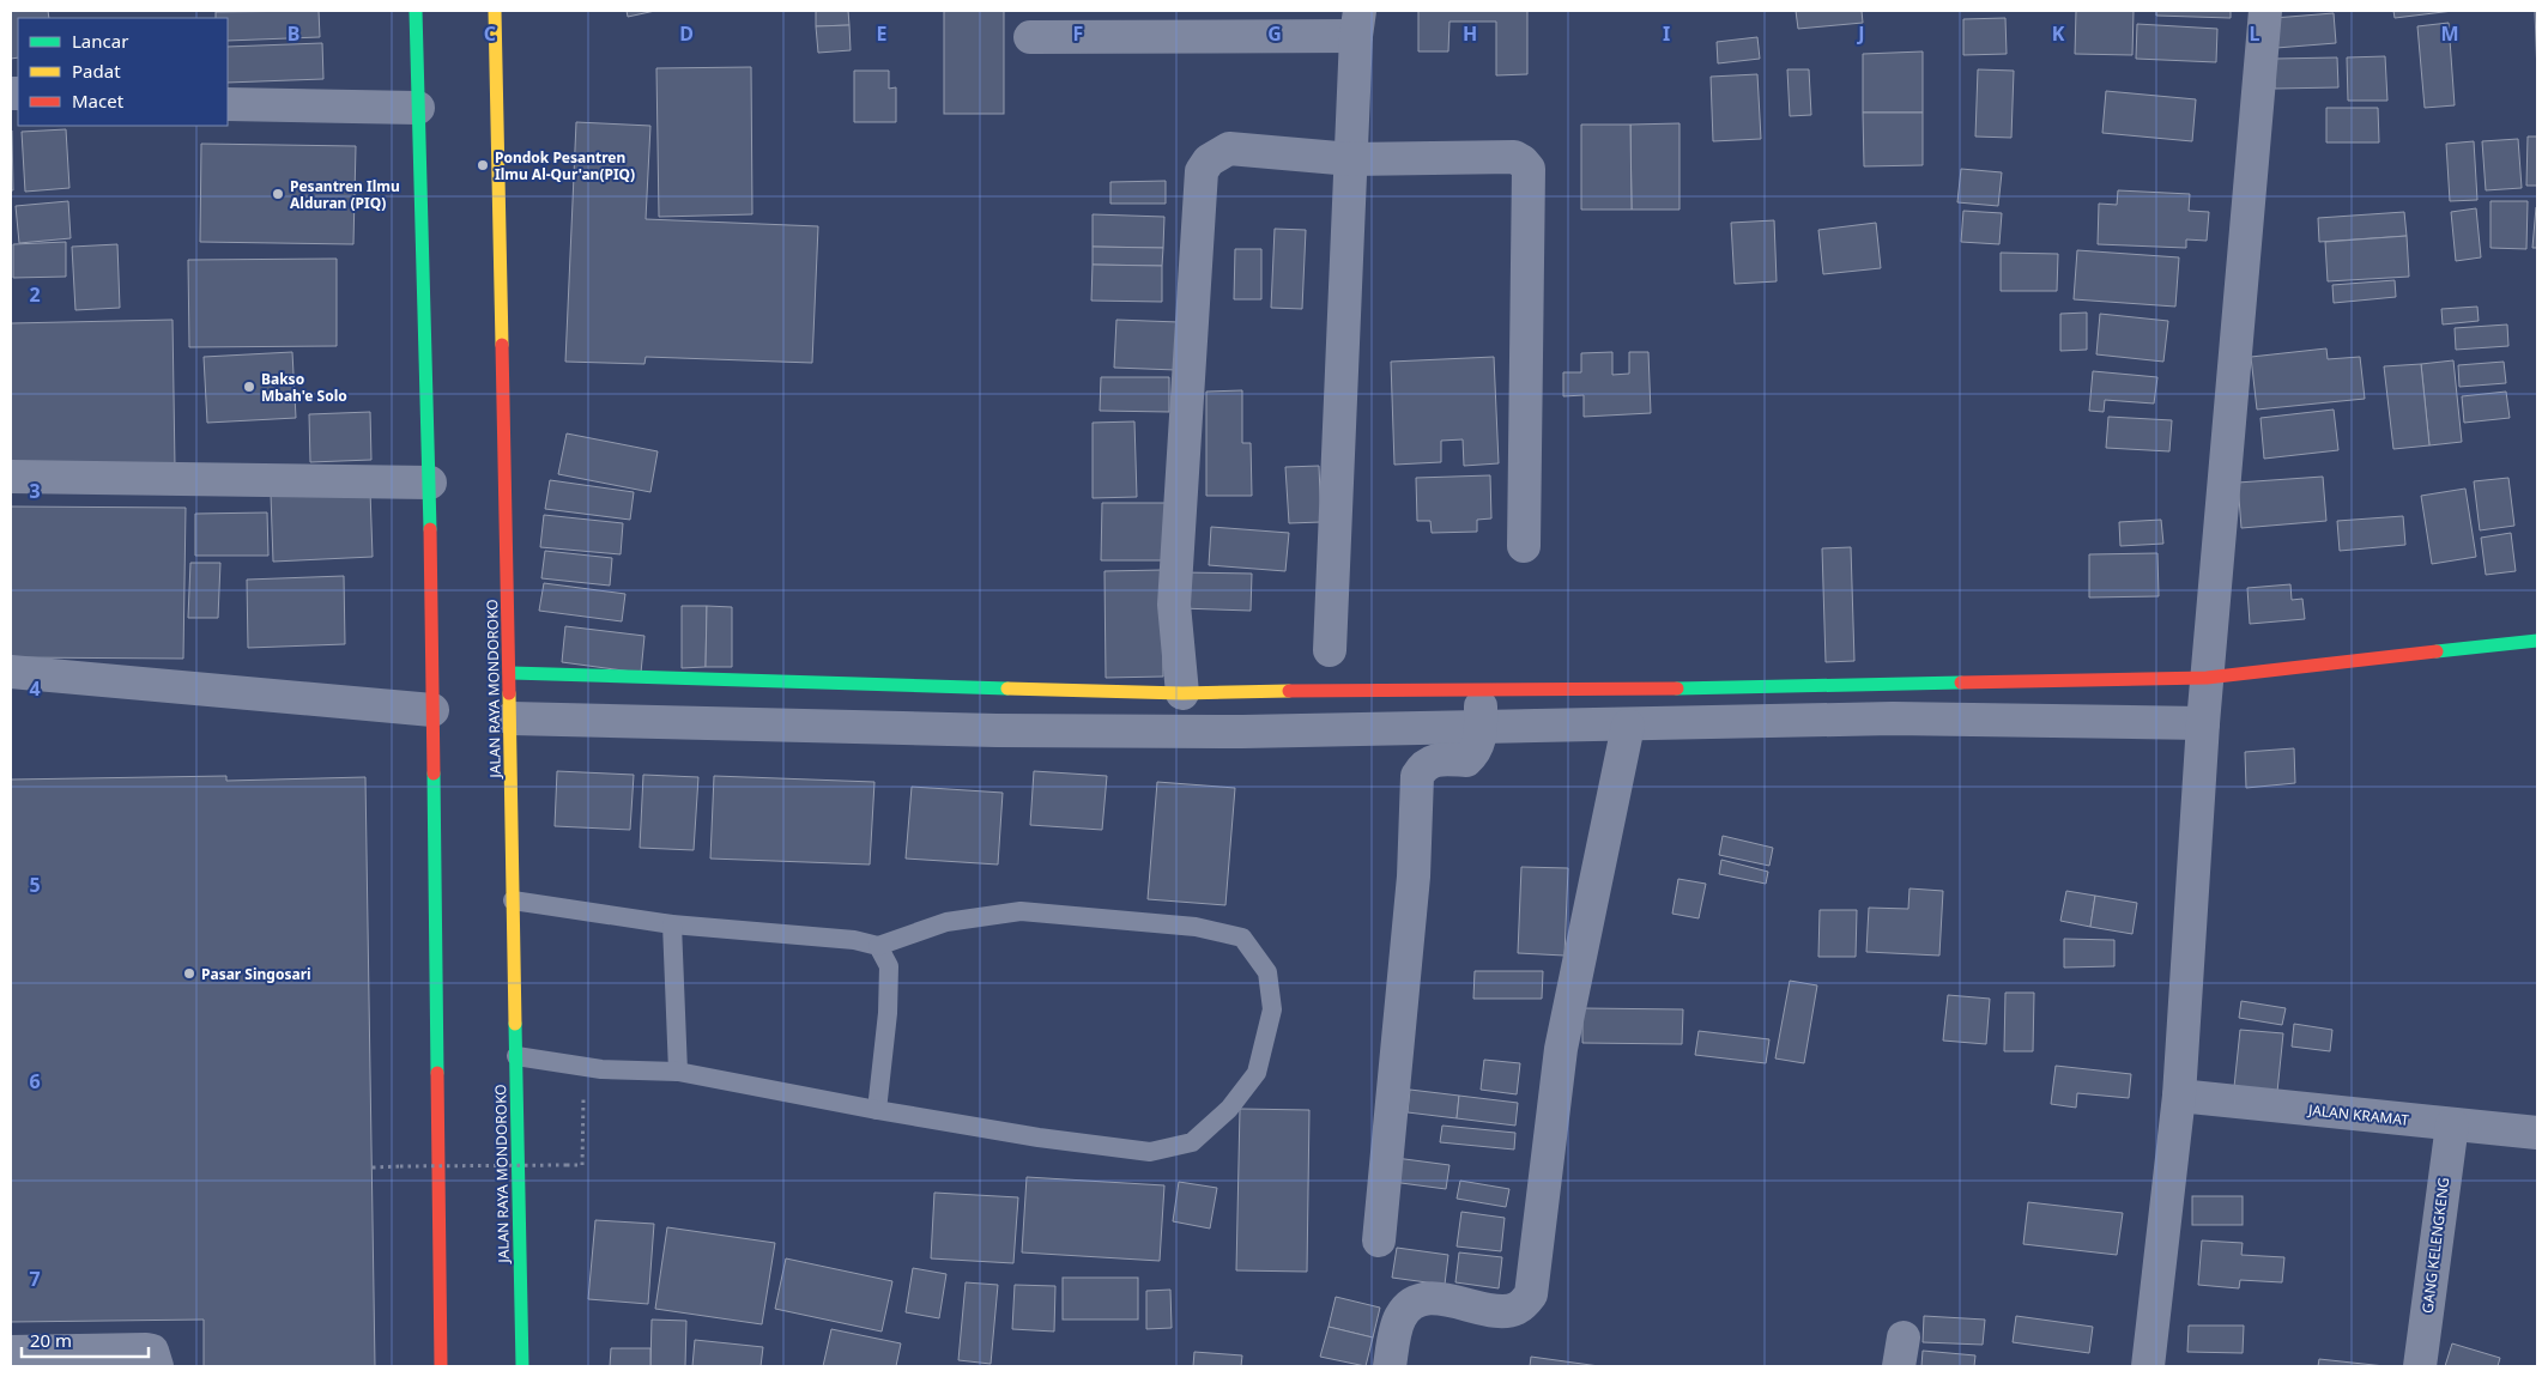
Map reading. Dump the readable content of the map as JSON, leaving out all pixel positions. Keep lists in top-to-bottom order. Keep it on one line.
{"streets":{"main road":["JALAN RAYA MONDOROKO"],"street":["JALAN KRAMAT","GANG KELENGKENG"]},"crossings":[["JALAN KRAMAT","GANG KELENGKENG"]],"places":["Pondok Pesantren Ilmu Al-Qur'an(PIQ)","Pesantren Ilmu Alduran (PIQ)","Bakso Mbah'e Solo","Pasar Singosari"],"legend":["Lancar","Padat","Macet"],"scale_bar":"20 m","grid":{"columns":["B","C","D","E","F","G","H","I","J","K","L","M"],"rows":["2","3","4","5","6","7"]}}
